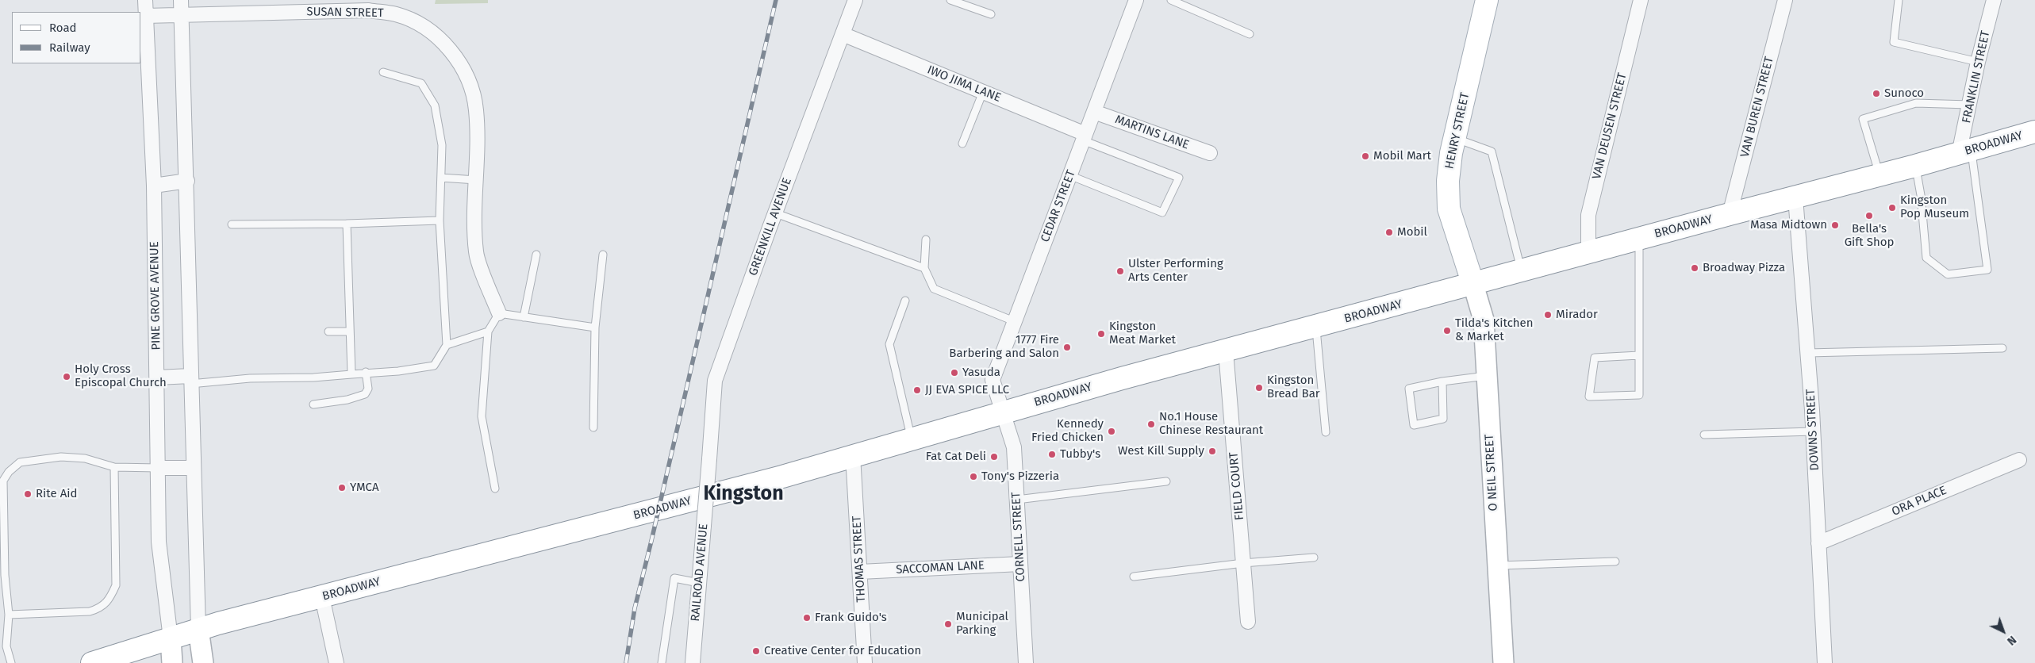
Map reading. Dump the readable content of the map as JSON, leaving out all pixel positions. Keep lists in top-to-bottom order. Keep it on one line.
{"streets":{"main road":["HENRY STREET","BROADWAY"],"street":["SUSAN STREET","FRANKLIN STREET","IWO JIMA LANE","VAN BUREN STREET","VAN DEUSEN STREET","MARTINS LANE","CEDAR STREET","GREENKILL AVENUE","PINE GROVE AVENUE","DOWNS STREET","O NEIL STREET","FIELD COURT","ORA PLACE","CORNELL STREET","THOMAS STREET","SACCOMAN LANE","RAILROAD AVENUE"]},"crossings":[["SUSAN STREET","PINE GROVE AVENUE"],["FRANKLIN STREET","BROADWAY"],["IWO JIMA LANE","CEDAR STREET"],["IWO JIMA LANE","GREENKILL AVENUE"],["VAN BUREN STREET","BROADWAY"],["VAN DEUSEN STREET","BROADWAY"],["HENRY STREET","BROADWAY"],["HENRY STREET","O NEIL STREET"],["MARTINS LANE","CEDAR STREET"],["BROADWAY","CEDAR STREET"],["BROADWAY","PINE GROVE AVENUE"],["BROADWAY","DOWNS STREET"],["BROADWAY","O NEIL STREET"],["BROADWAY","FIELD COURT"],["BROADWAY","CORNELL STREET"],["BROADWAY","THOMAS STREET"],["CEDAR STREET","CORNELL STREET"],["GREENKILL AVENUE","RAILROAD AVENUE"],["DOWNS STREET","ORA PLACE"],["CORNELL STREET","SACCOMAN LANE"],["THOMAS STREET","SACCOMAN LANE"]],"districts":["Kingston"],"places":["Sunoco","Mobil Mart","Kingston Pop Museum","Bella's Gift Shop","Masa Midtown","Mobil","Broadway Pizza","Ulster Performing Arts Center","Mirador","Tilda's Kitchen & Market","Kingston Meat Market","1777 Fire Barbering and Salon","Yasuda","Holy Cross Episcopal Church","Kingston Bread Bar","JJ EVA SPICE LLC","No.1 House Chinese Restaurant","Kennedy Fried Chicken","West Kill Supply","Tubby's","Fat Cat Deli","Tony's Pizzeria","YMCA","Rite Aid","Frank Guido's","Municipal Parking","Creative Center for Education"],"legend":["Road","Railway"],"north":"bottom right"}
